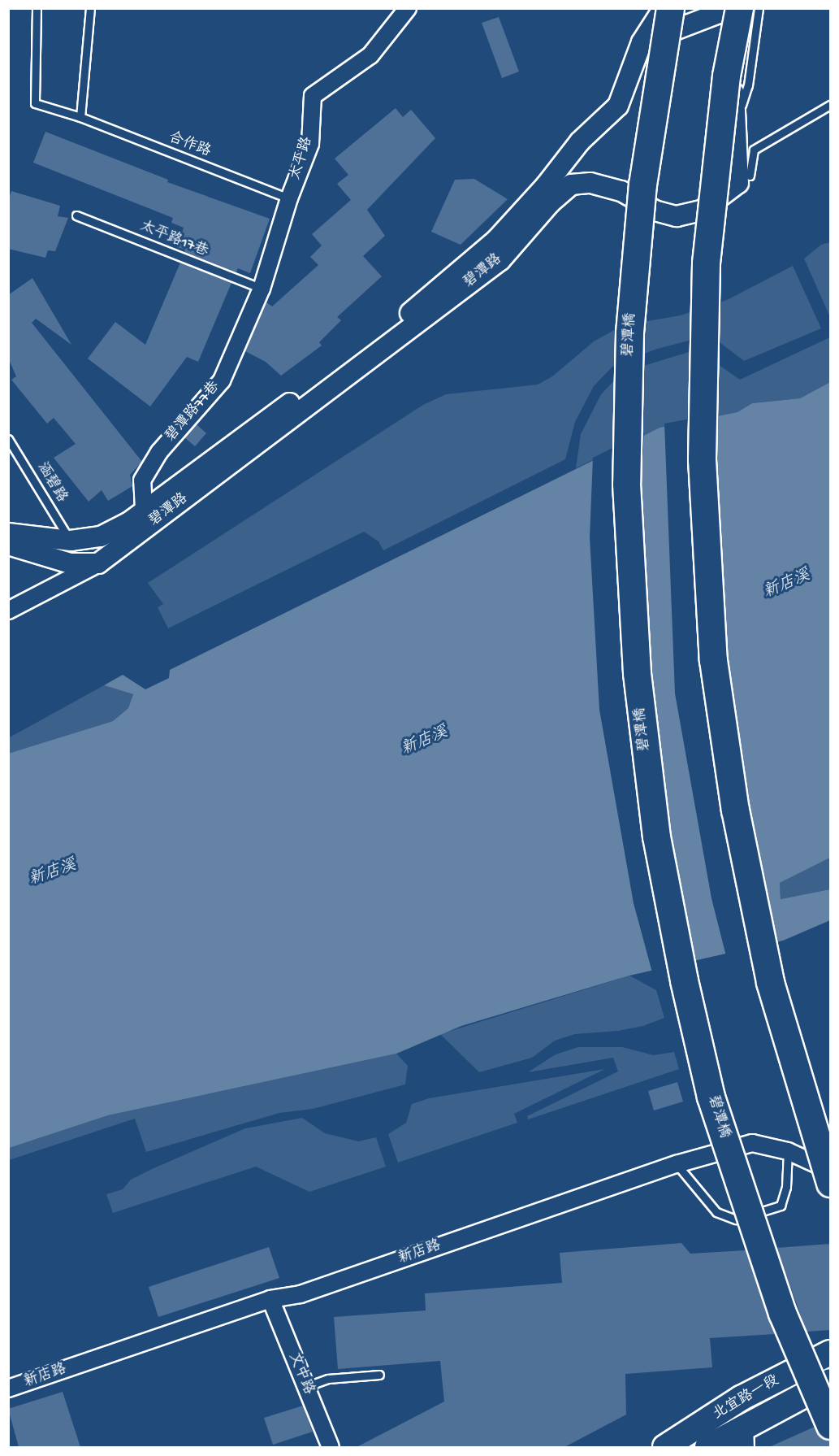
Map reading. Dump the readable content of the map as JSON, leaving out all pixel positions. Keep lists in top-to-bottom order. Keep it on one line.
{"streets":{"highway":["碧潭橋"],"main road":["北宜路一段"],"street":["太平路","碧潭路","碧潭路77巷","新店路","文中路"],"lane":["合作路","太平路17巷","涵碧路"]},"crossings":[["合作路","太平路"],["太平路","太平路17巷"],["太平路","碧潭路77巷"],["太平路17巷","碧潭路77巷"],["碧潭路","碧潭橋"],["碧潭路","碧潭路77巷"],["碧潭路","涵碧路"],["新店路","文中路"]],"water":["新店溪"]}
